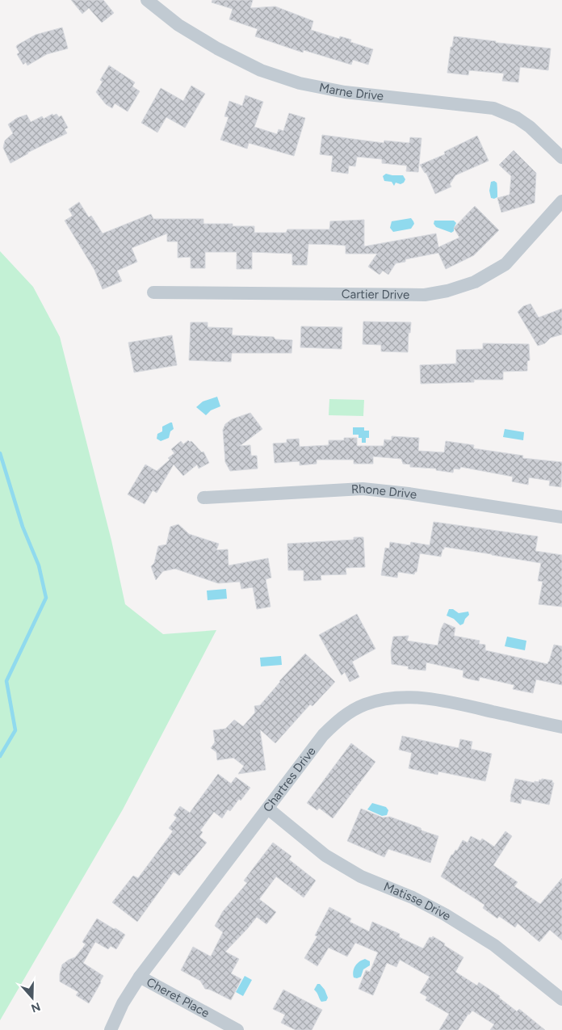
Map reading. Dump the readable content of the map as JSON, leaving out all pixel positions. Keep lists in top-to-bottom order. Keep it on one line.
{"streets":{"street":["Marne Drive","Cartier Drive","Rhone Drive","Chartres Drive","Matisse Drive","Cheret Place"]},"crossings":[["Chartres Drive","Matisse Drive"],["Chartres Drive","Cheret Place"]],"north":"bottom"}
